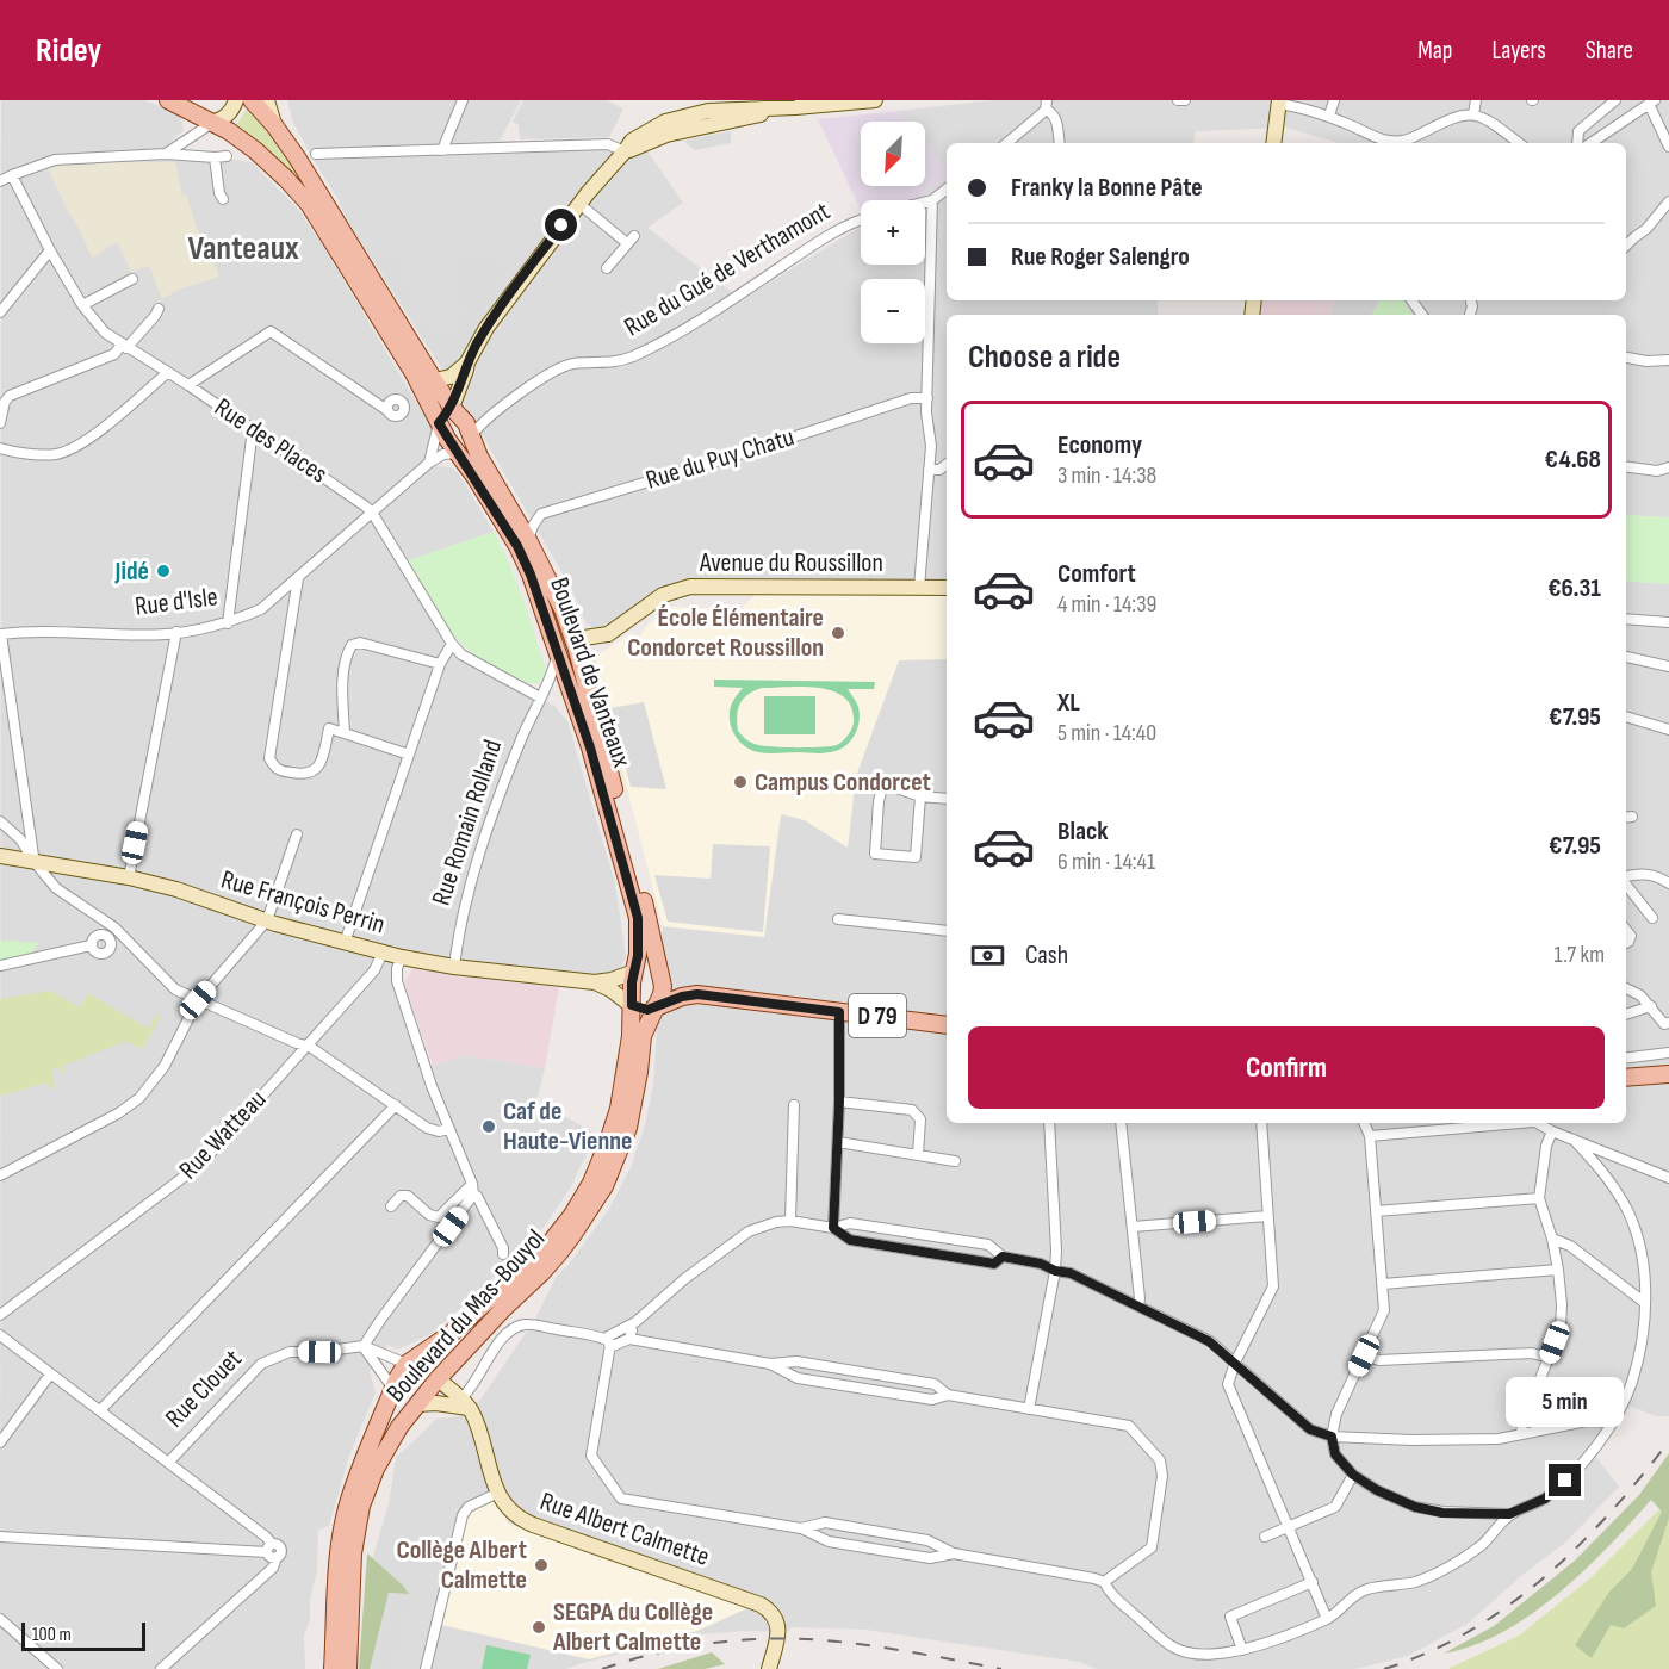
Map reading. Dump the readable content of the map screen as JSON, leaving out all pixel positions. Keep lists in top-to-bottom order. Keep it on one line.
{"streets":{"main road":["Avenue du Roussillon","Boulevard de Vanteaux","Rue François Perrin","D 79","Boulevard du Mas-Bouyol","Rue Albert Calmette"],"street":["Rue du Gué de Verthamont","Rue des Places","Rue du Puy Chatu","Rue d'Isle","Rue Romain Rolland","Rue Watteau","Rue Clouet"]},"crossings":[["Rue du Gué de Verthamont","Rue d'Isle"],["Rue du Gué de Verthamont","Boulevard de Vanteaux"],["Rue des Places","Rue d'Isle"],["Rue des Places","Rue Romain Rolland"],["Rue du Puy Chatu","Boulevard de Vanteaux"],["Avenue du Roussillon","Boulevard de Vanteaux"],["Avenue du Roussillon","Rue Romain Rolland"],["Rue d'Isle","Boulevard de Vanteaux"],["Boulevard de Vanteaux","Rue Romain Rolland"],["Boulevard de Vanteaux","Rue François Perrin"],["Boulevard de Vanteaux","Boulevard du Mas-Bouyol"],["Rue Romain Rolland","Rue François Perrin"],["Rue François Perrin","Rue Watteau"],["Rue François Perrin","Boulevard du Mas-Bouyol"],["Boulevard du Mas-Bouyol","Rue Albert Calmette"]],"districts":["Vanteaux"],"places":["Jidé","École Élémentaire Condorcet Roussillon","Campus Condorcet","Caf de Haute-Vienne","Collège Albert Calmette","SEGPA du Collège Albert Calmette"],"scale_bar":"100 m","north":"bottom left","page":{"header":"Ridey","nav":["Map","Layers","Share"],"map_buttons":["+","−"],"banner":["Franky la Bonne Pâte","Rue Roger Salengro"],"heading":"Choose a ride","list":[{"name":"Economy","note":"3 min · 14:38","value":"€4.68"},{"name":"Comfort","note":"4 min · 14:39","value":"€6.31"},{"name":"XL","note":"5 min · 14:40","value":"€7.95"},{"name":"Black","note":"6 min · 14:41","value":"€7.95"}],"pay":["Cash","1.7 km"],"buttons":"Confirm","bubble":"5 min","scale":"100 m"}}
